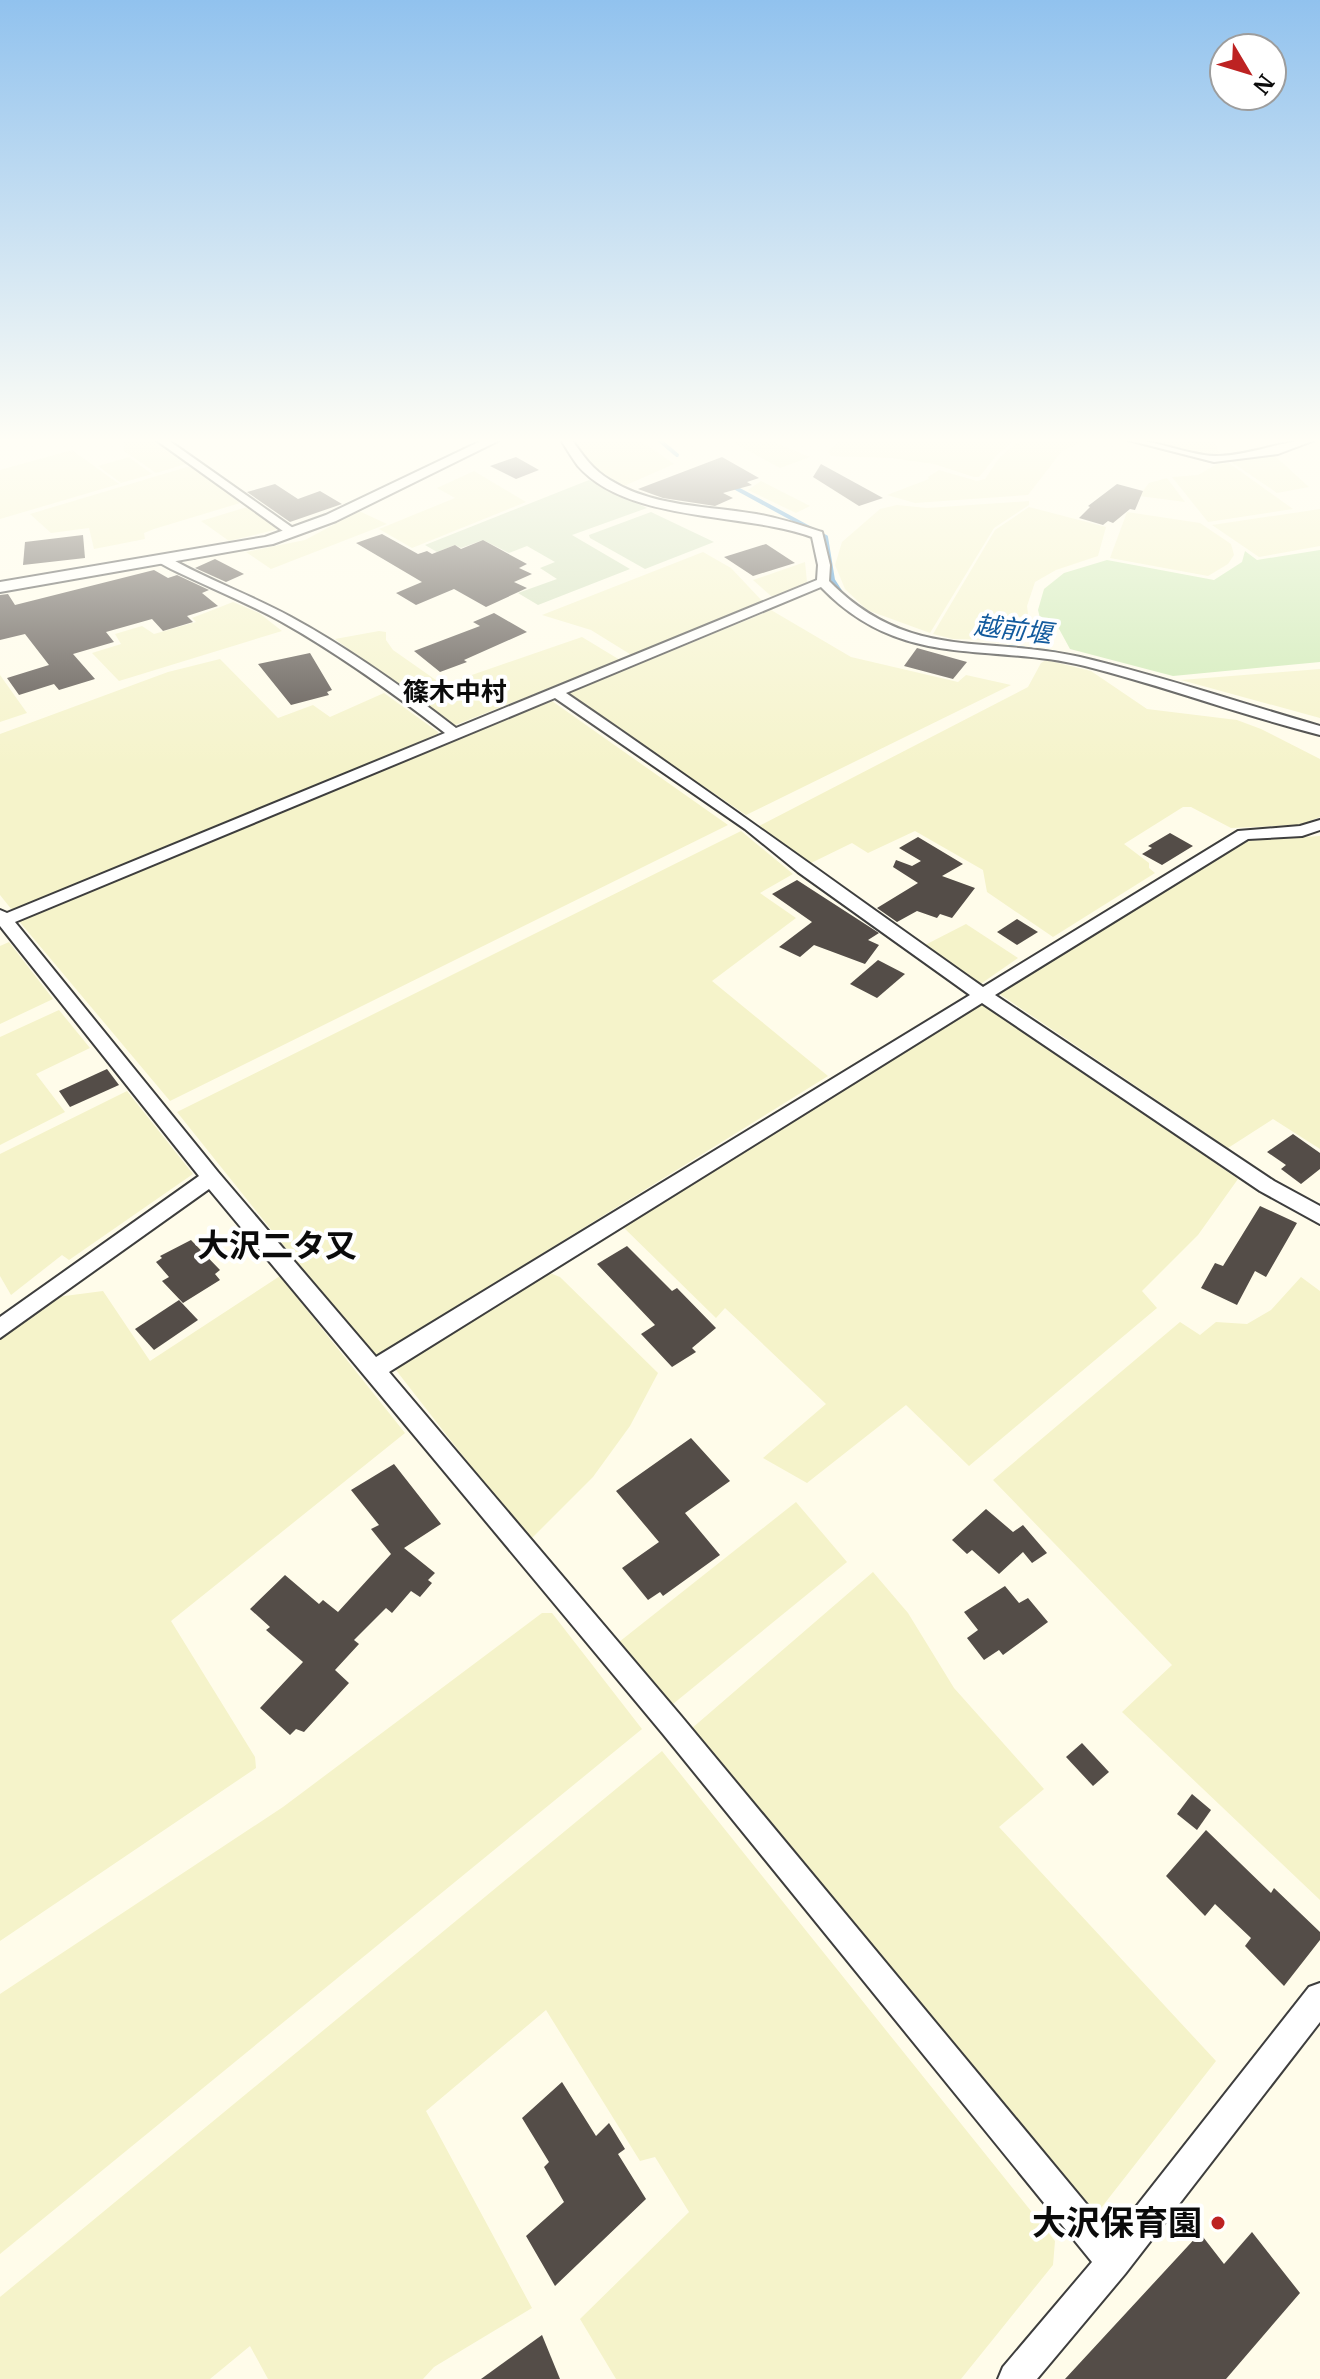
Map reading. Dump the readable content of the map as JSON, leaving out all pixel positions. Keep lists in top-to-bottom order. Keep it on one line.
{"districts":["篠木中村","大沢二タ又"],"water":["越前堰"],"places":["大沢保育園"],"north":"bottom right"}
